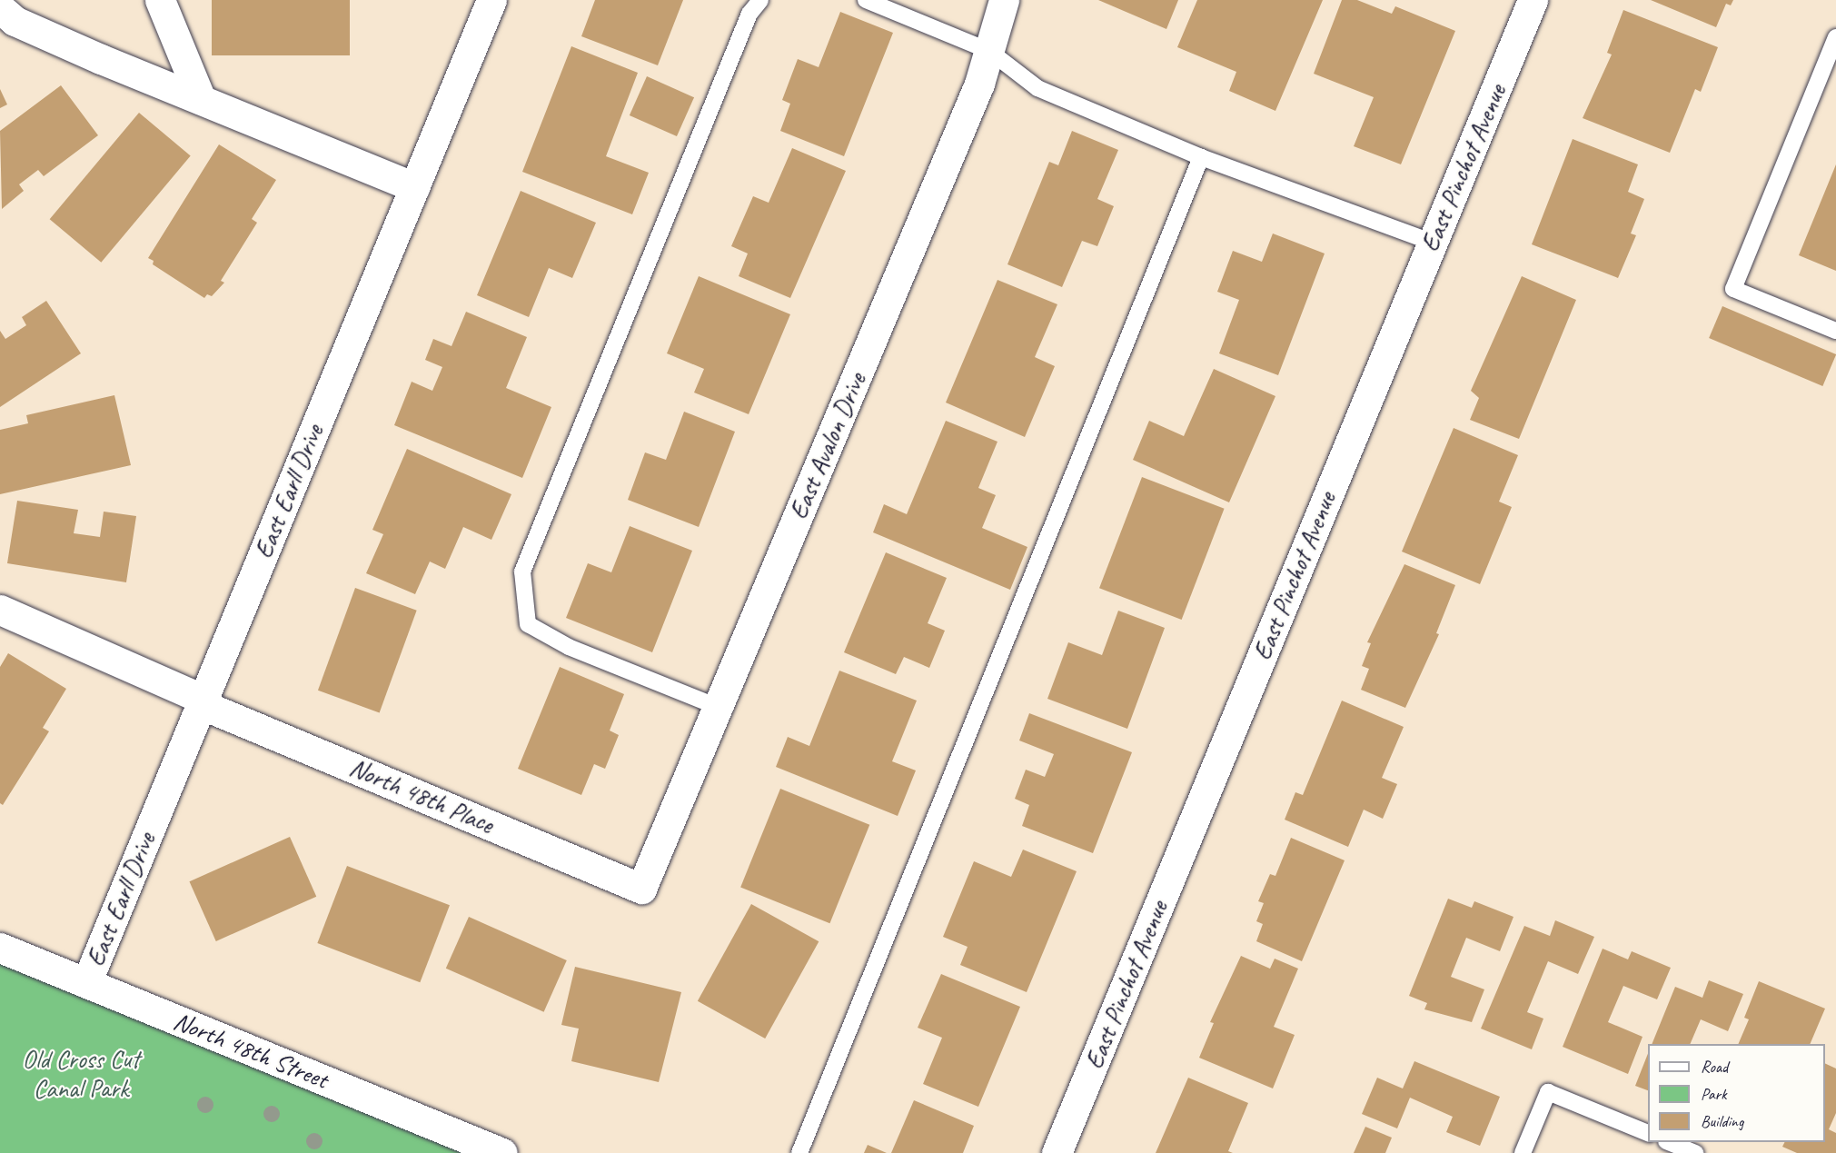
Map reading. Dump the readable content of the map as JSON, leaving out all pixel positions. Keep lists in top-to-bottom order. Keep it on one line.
{"streets":{"street":["East Pinchot Avenue","East Avalon Drive","East Earll Drive","North 48th Place","North 48th Street"]},"crossings":[["East Avalon Drive","North 48th Place"],["East Earll Drive","North 48th Place"],["East Earll Drive","North 48th Street"]],"parks":["Old Cross Cut Canal Park"],"legend":["Road","Park","Building"]}
